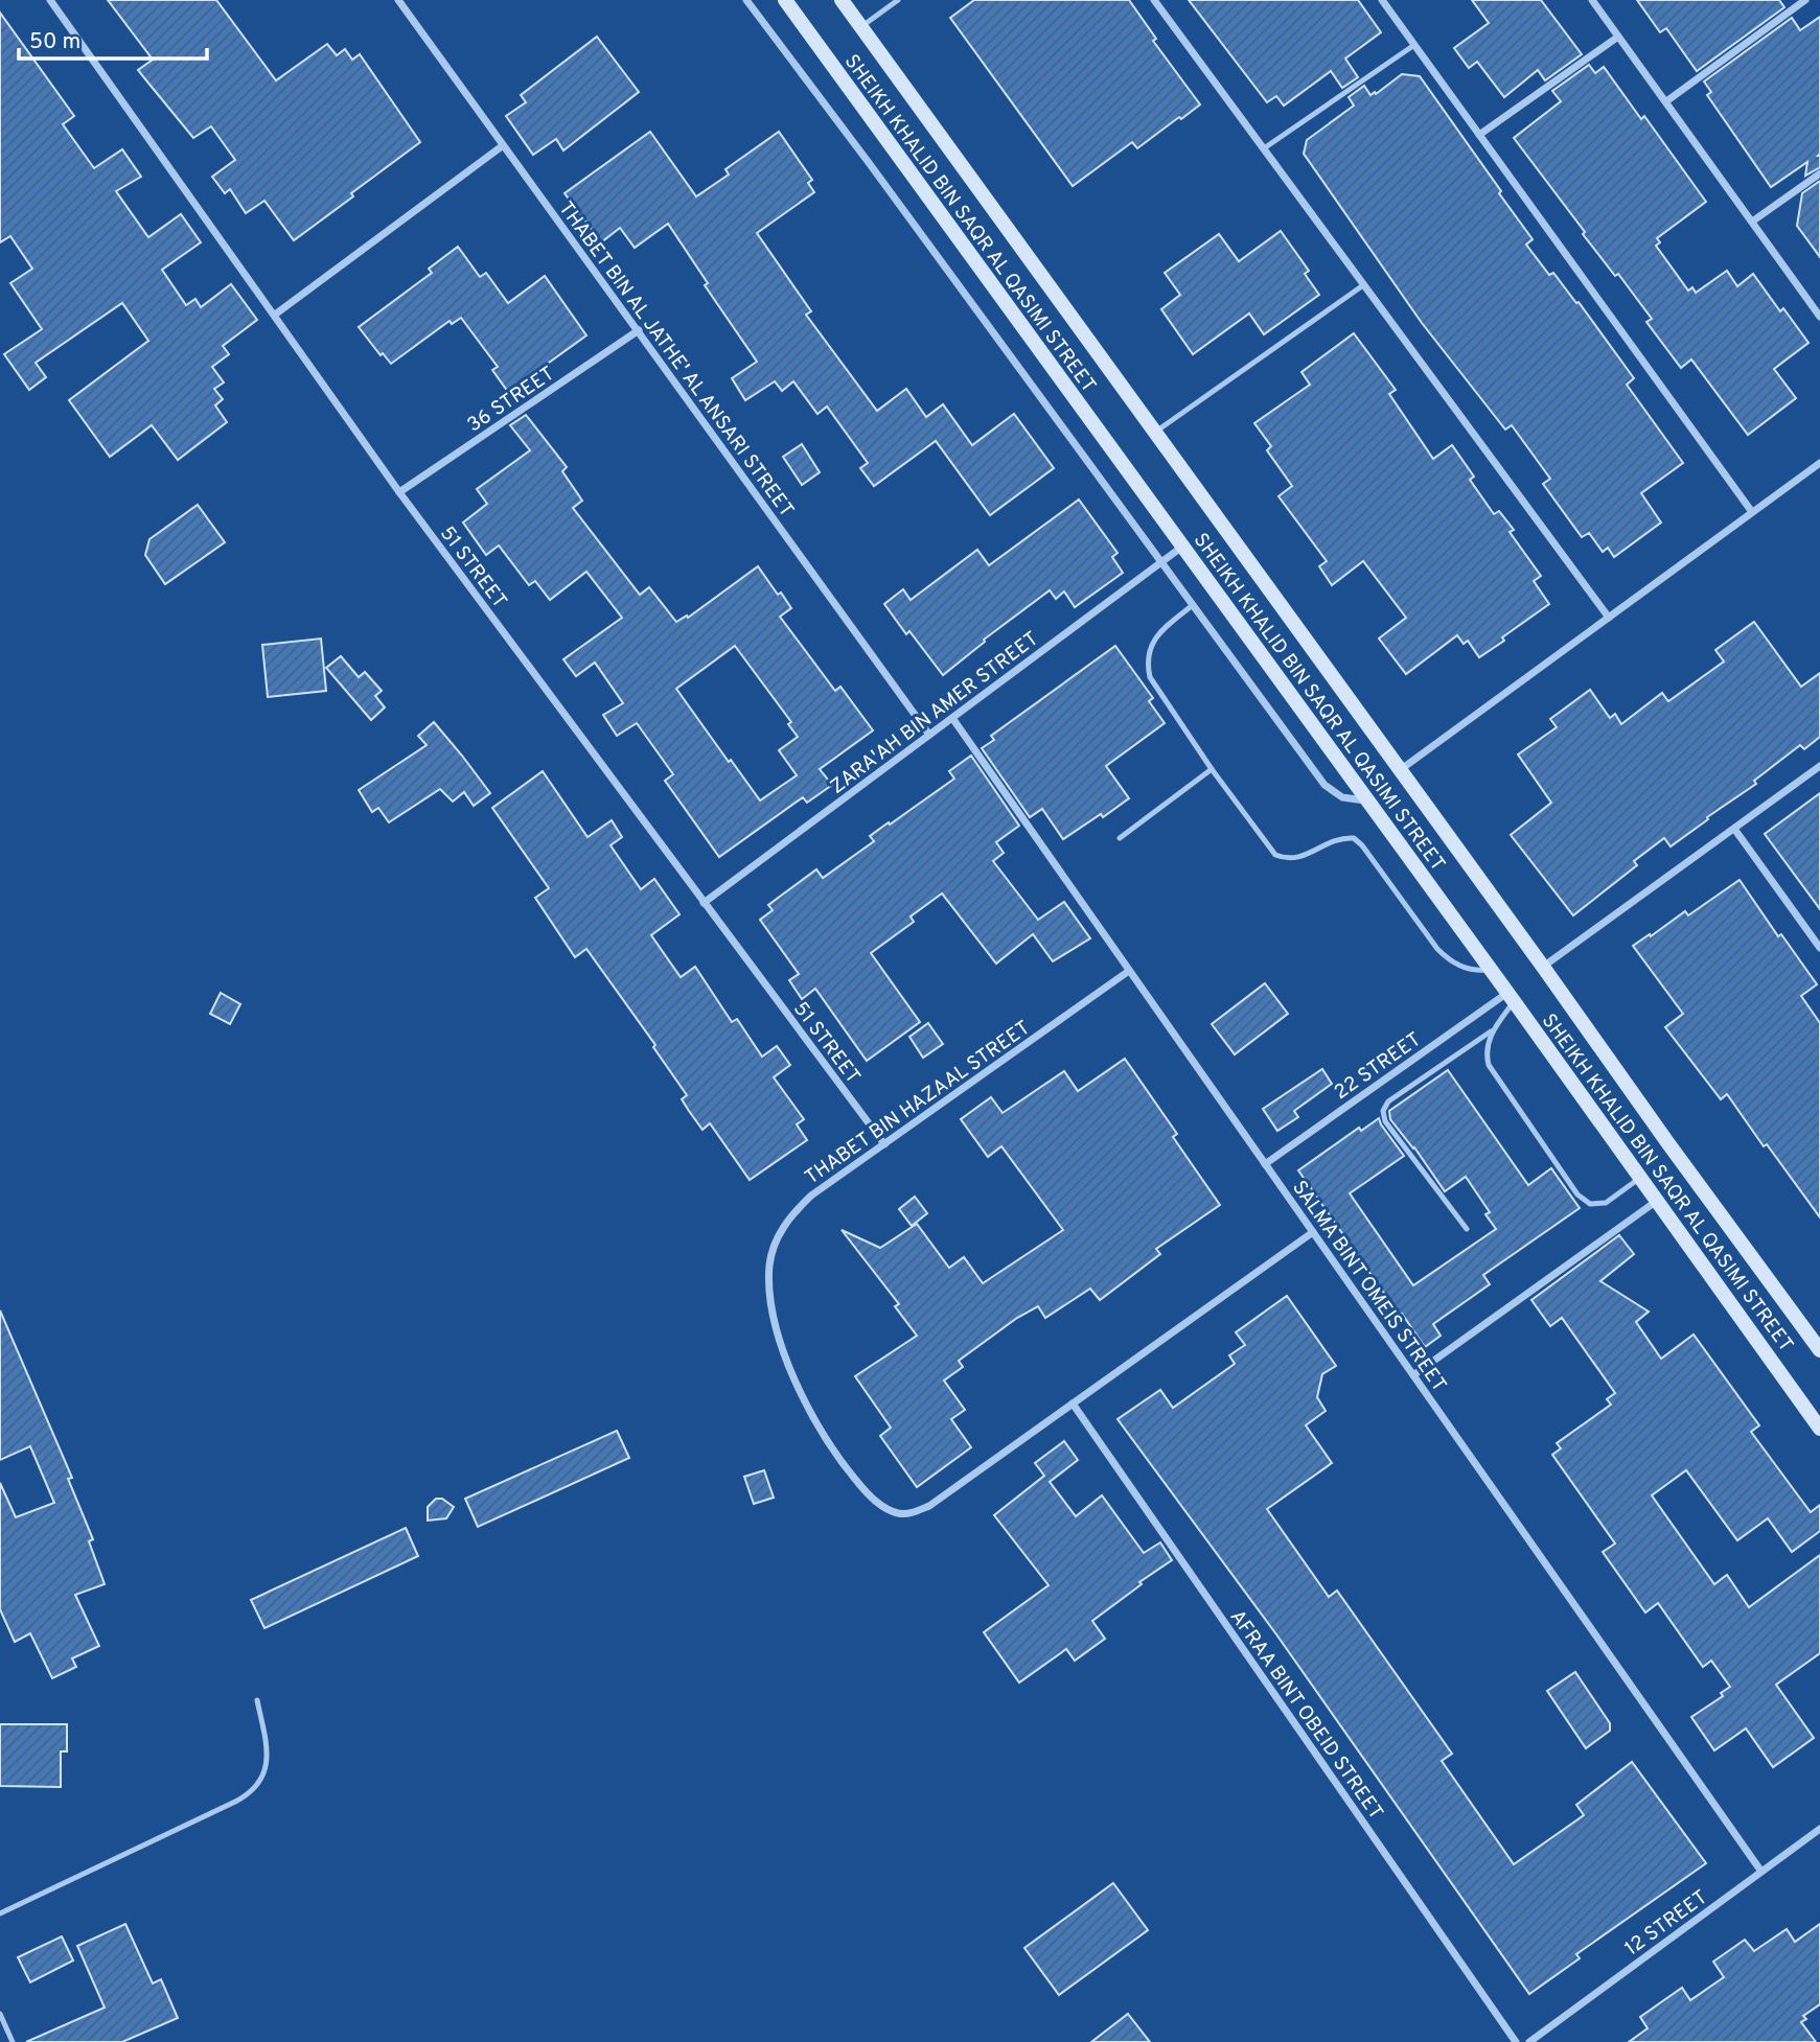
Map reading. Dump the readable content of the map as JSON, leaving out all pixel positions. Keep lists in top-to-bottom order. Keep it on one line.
{"streets":{"main road":["SHEIKH KHALID BIN SAQR AL QASIMI STREET"],"street":["THABET BIN AL JATHE' AL ANSARI STREET","36 STREET","51 STREET","ZARA'AH BIN AMER STREET","22 STREET","THABET BIN HAZAAL STREET","SALMA BINT OMEIS STREET","AFRAA BINT OBEID STREET","12 STREET"]},"crossings":[["SHEIKH KHALID BIN SAQR AL QASIMI STREET","ZARA'AH BIN AMER STREET"],["SHEIKH KHALID BIN SAQR AL QASIMI STREET","22 STREET"],["THABET BIN AL JATHE' AL ANSARI STREET","36 STREET"],["THABET BIN AL JATHE' AL ANSARI STREET","ZARA'AH BIN AMER STREET"],["36 STREET","51 STREET"],["51 STREET","ZARA'AH BIN AMER STREET"],["51 STREET","THABET BIN HAZAAL STREET"],["ZARA'AH BIN AMER STREET","SALMA BINT OMEIS STREET"],["22 STREET","SALMA BINT OMEIS STREET"],["THABET BIN HAZAAL STREET","SALMA BINT OMEIS STREET"],["THABET BIN HAZAAL STREET","AFRAA BINT OBEID STREET"],["SALMA BINT OMEIS STREET","12 STREET"]],"scale_bar":"50 m"}
